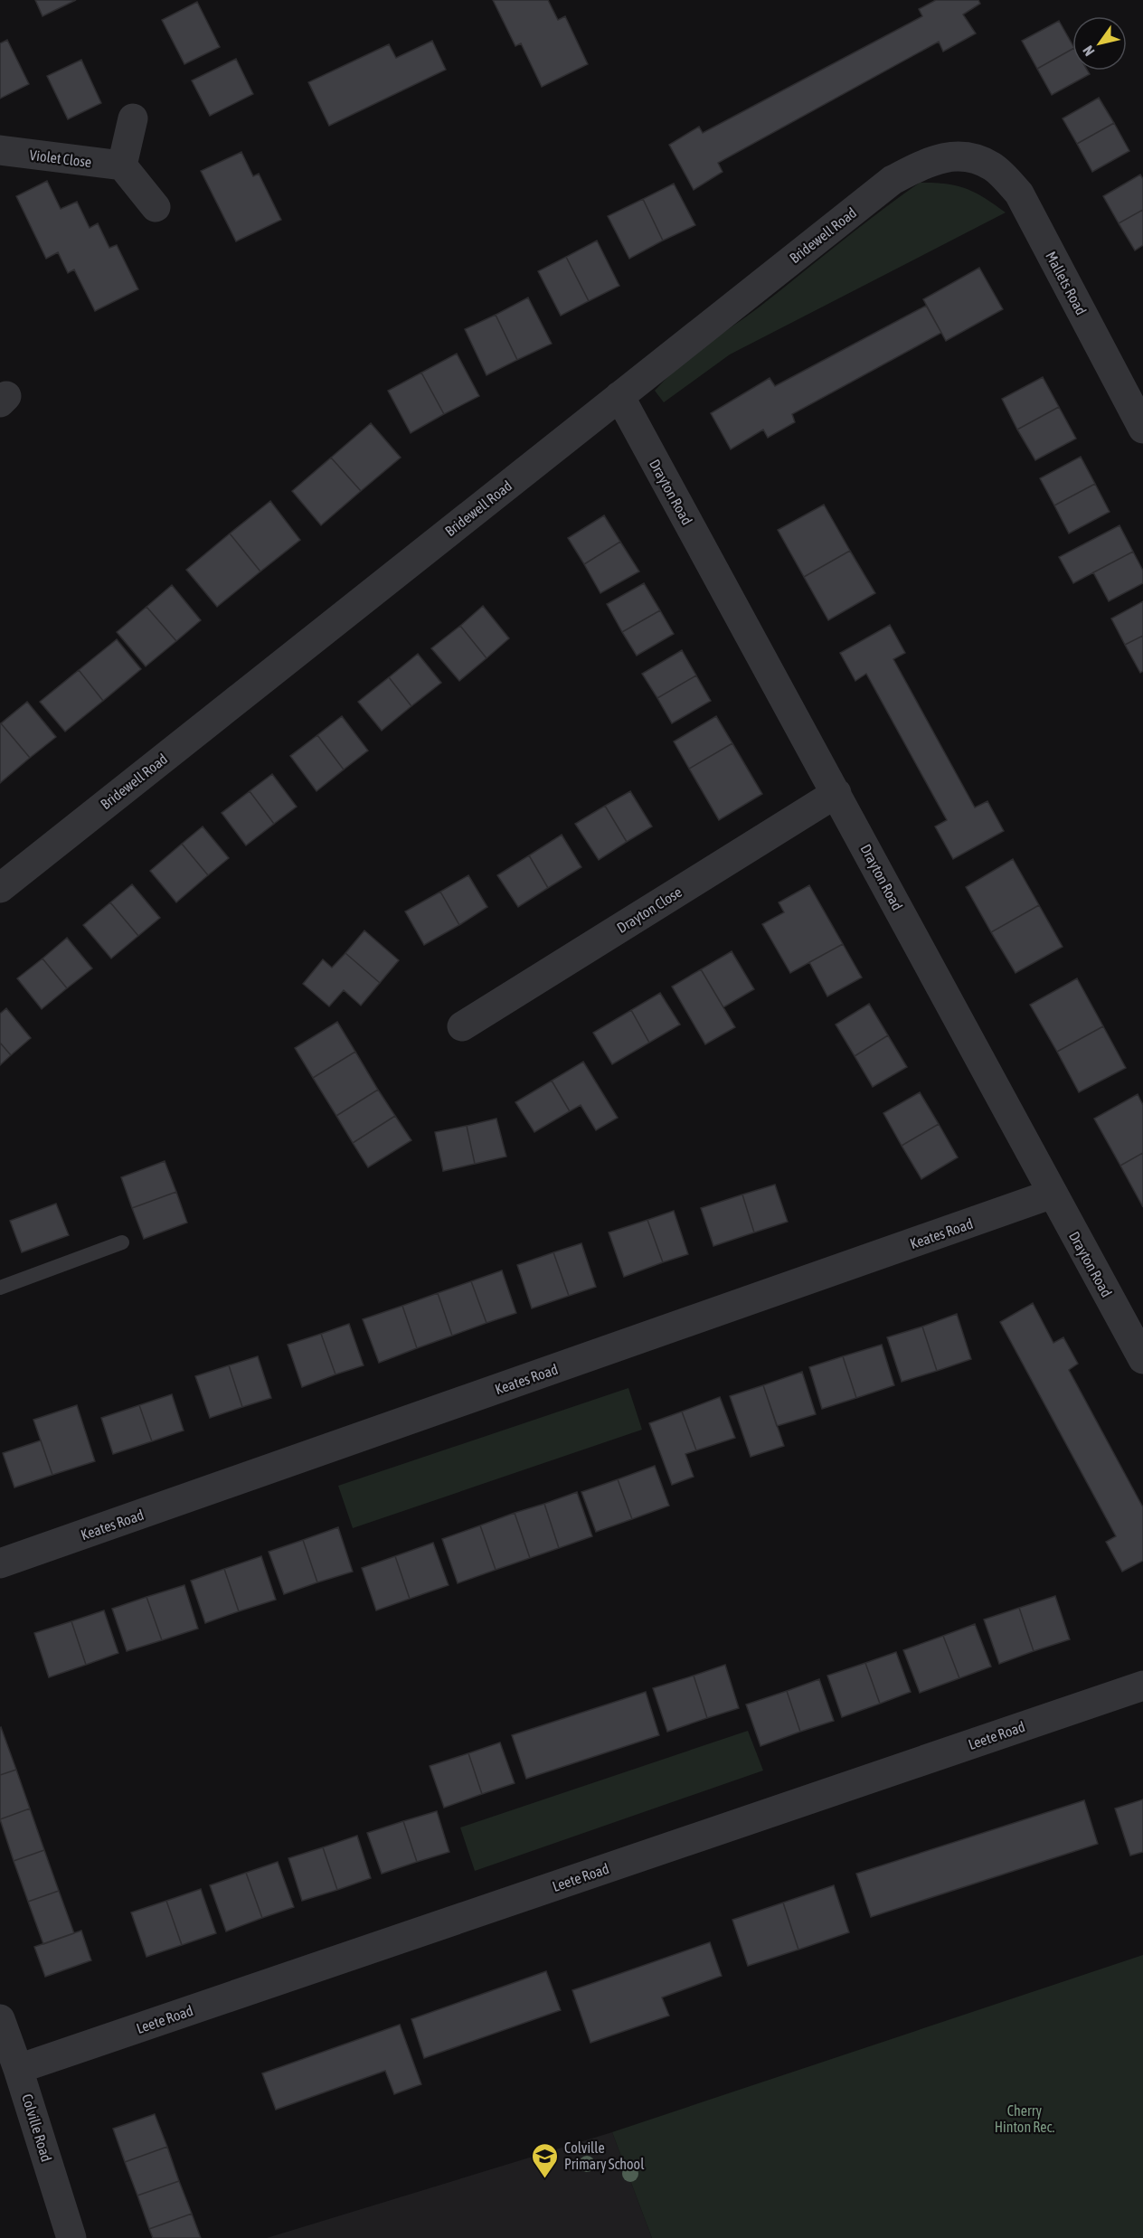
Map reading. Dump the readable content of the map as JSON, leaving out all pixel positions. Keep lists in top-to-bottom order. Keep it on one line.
{"streets":{"street":["Violet Close","Bridewell Road","Mallets Road","Drayton Road","Drayton Close","Keates Road","Leete Road","Colville Road"]},"crossings":[["Bridewell Road","Mallets Road"],["Bridewell Road","Drayton Road"],["Drayton Road","Drayton Close"],["Drayton Road","Keates Road"],["Leete Road","Colville Road"]],"parks":["Cherry Hinton Rec."],"places":{"school or university":["Colville Primary School"]},"north":"bottom left"}
